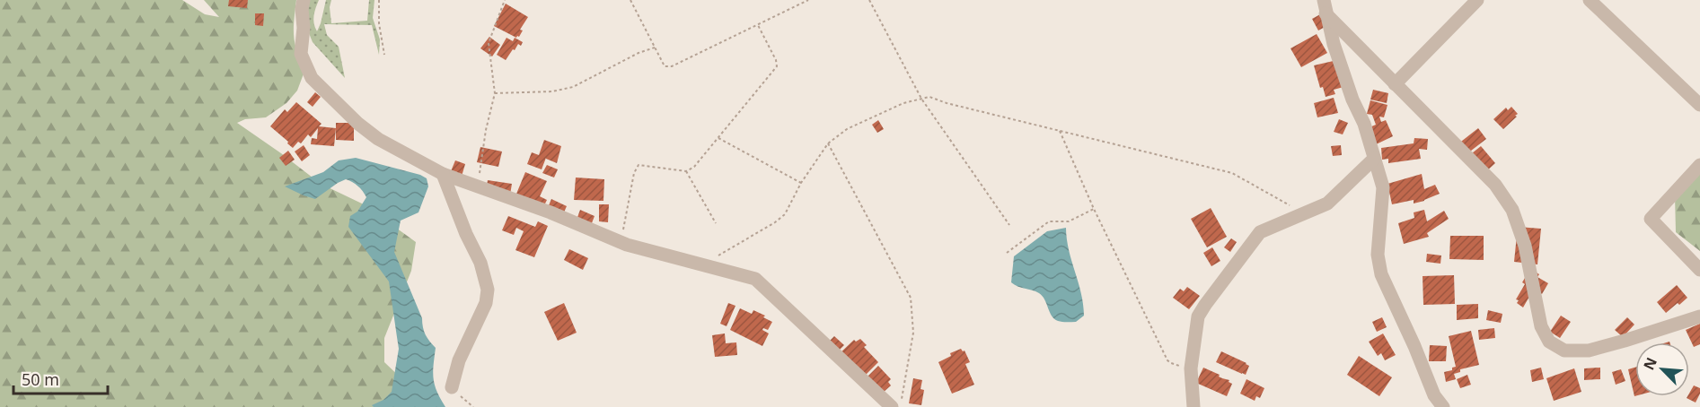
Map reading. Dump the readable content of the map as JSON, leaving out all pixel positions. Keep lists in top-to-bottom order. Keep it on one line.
{"scale_bar":"50 m","north":"top left"}
